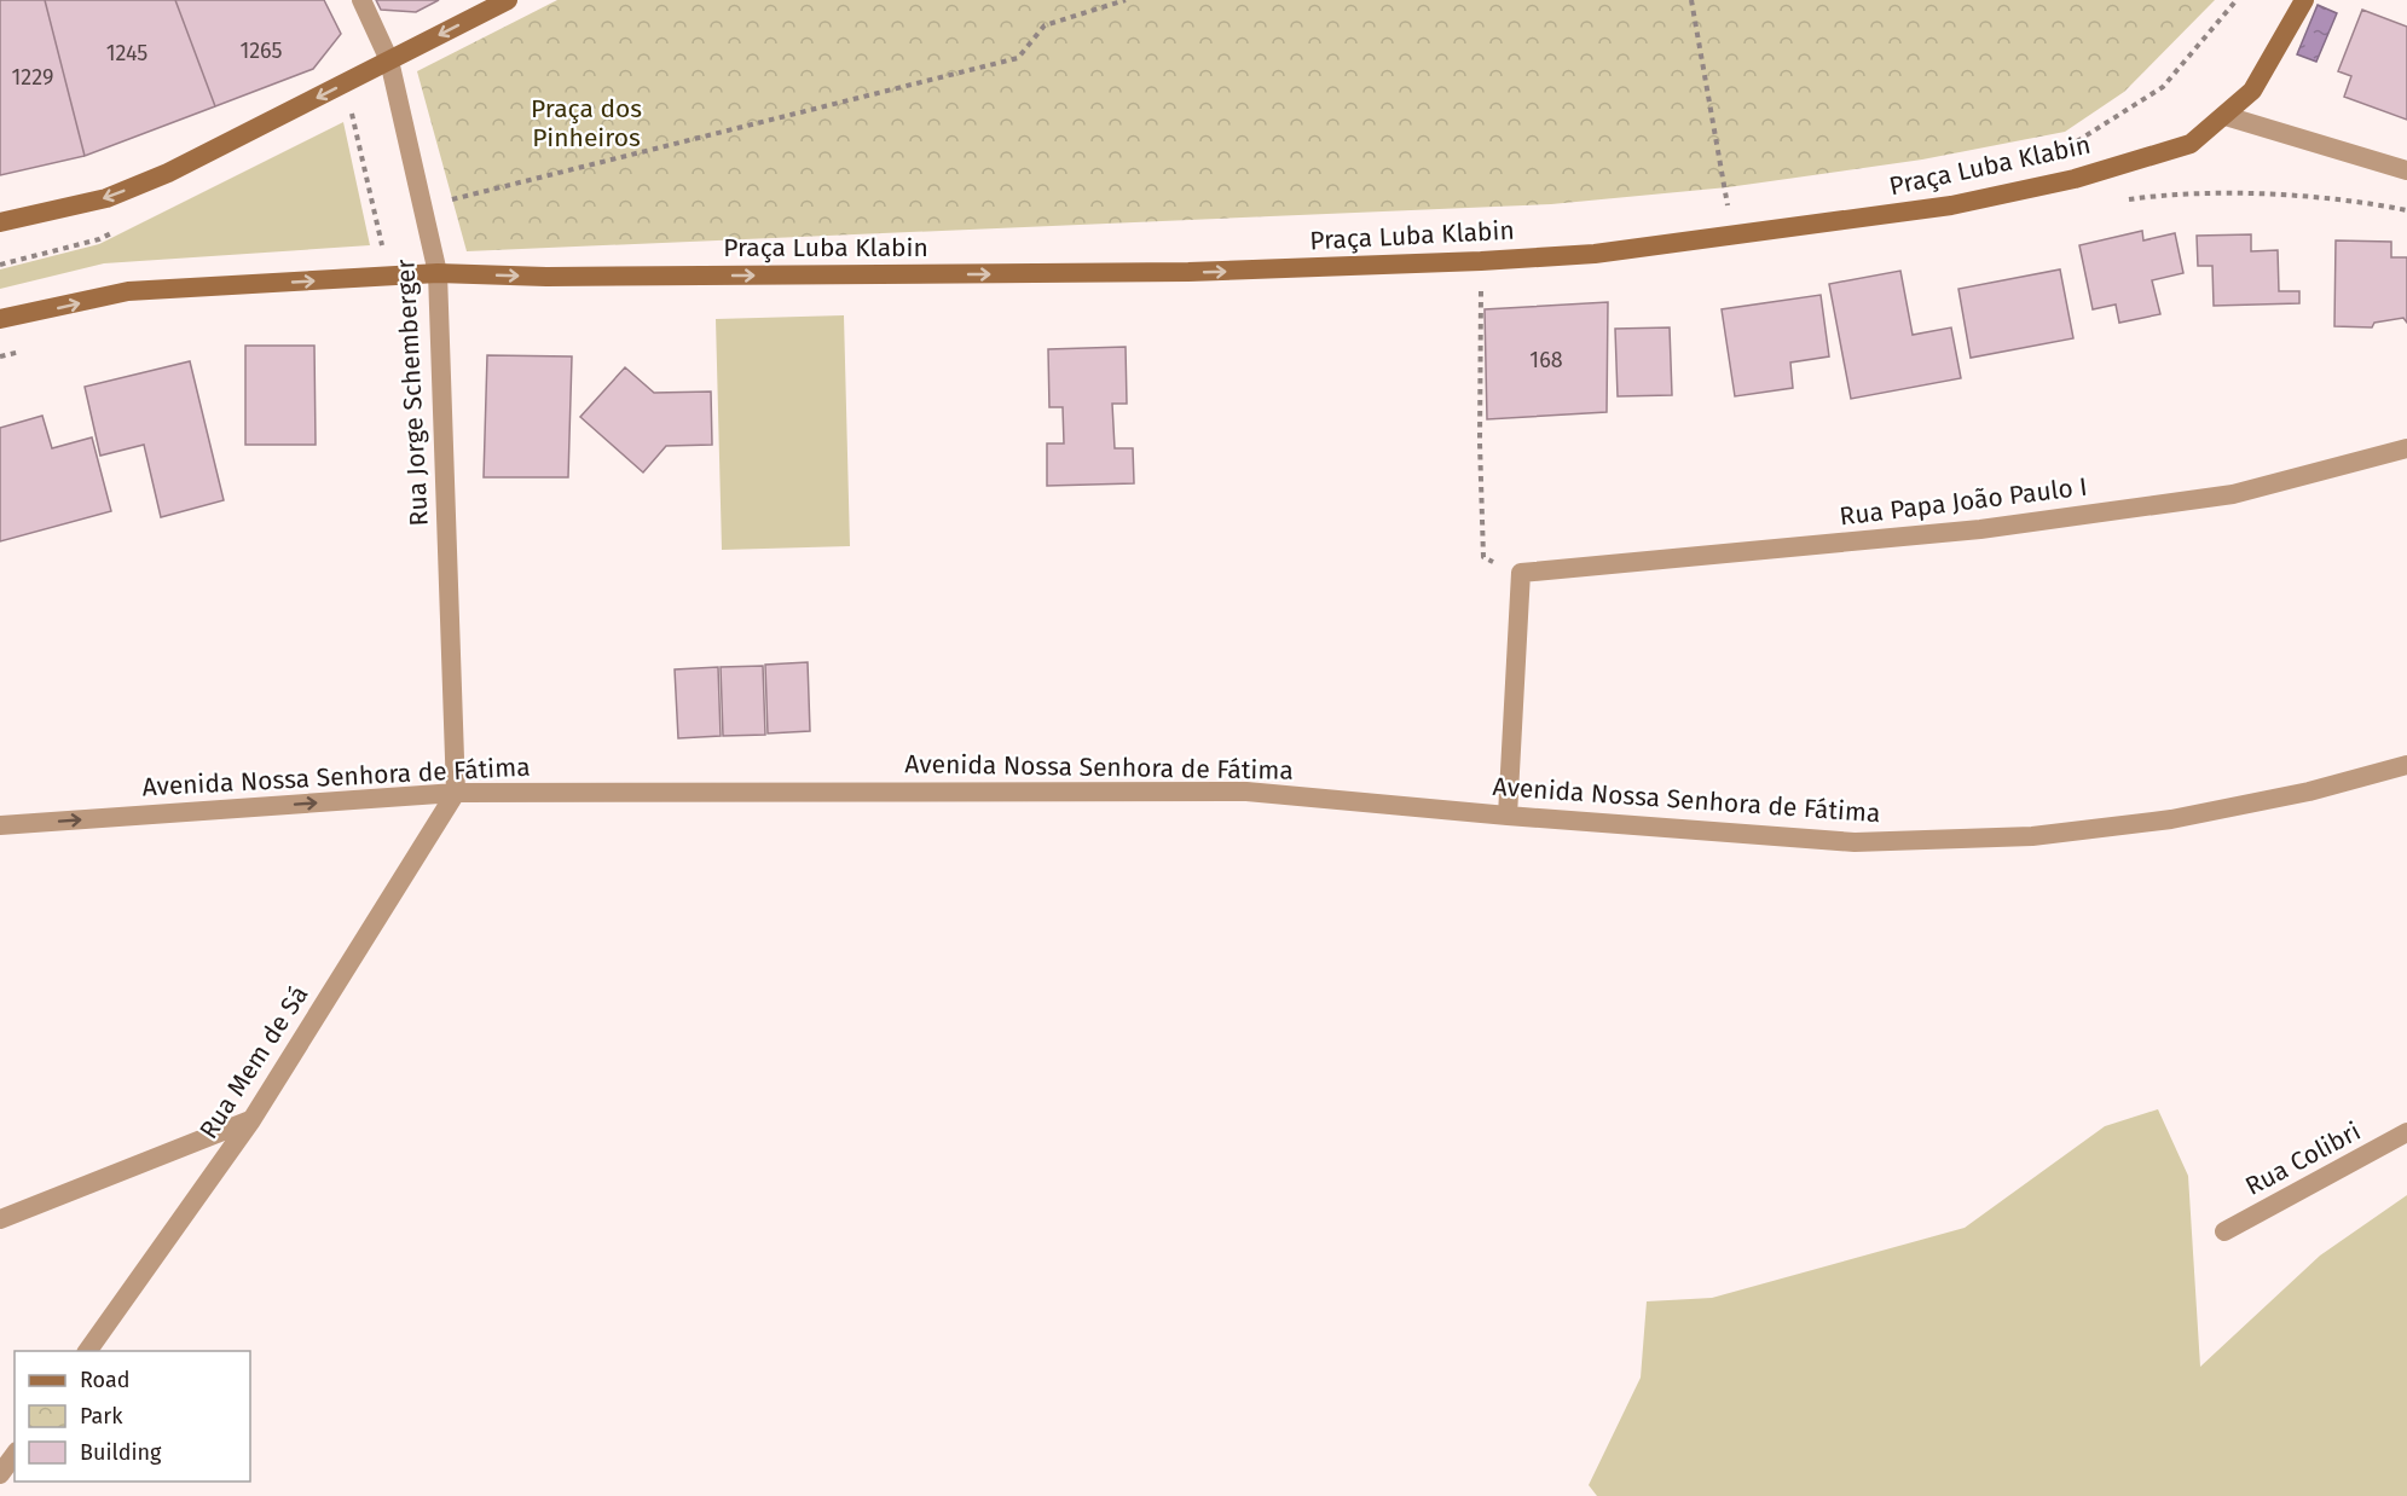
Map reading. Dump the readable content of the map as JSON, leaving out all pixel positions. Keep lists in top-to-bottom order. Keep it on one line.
{"streets":{"main road":["Praça Luba Klabin"],"street":["Rua Jorge Schemberger","Rua Papa João Paulo I","Avenida Nossa Senhora de Fátima","Rua Mem de Sá","Rua Colibri"]},"crossings":[["Praça Luba Klabin","Rua Jorge Schemberger"],["Rua Jorge Schemberger","Avenida Nossa Senhora de Fátima"],["Rua Jorge Schemberger","Rua Mem de Sá"],["Avenida Nossa Senhora de Fátima","Rua Mem de Sá"]],"one_way":["Praça Luba Klabin"],"parks":["Praça dos Pinheiros"],"house_numbers":["1265","1245","1229","168"],"legend":["Road","Park","Building"]}
